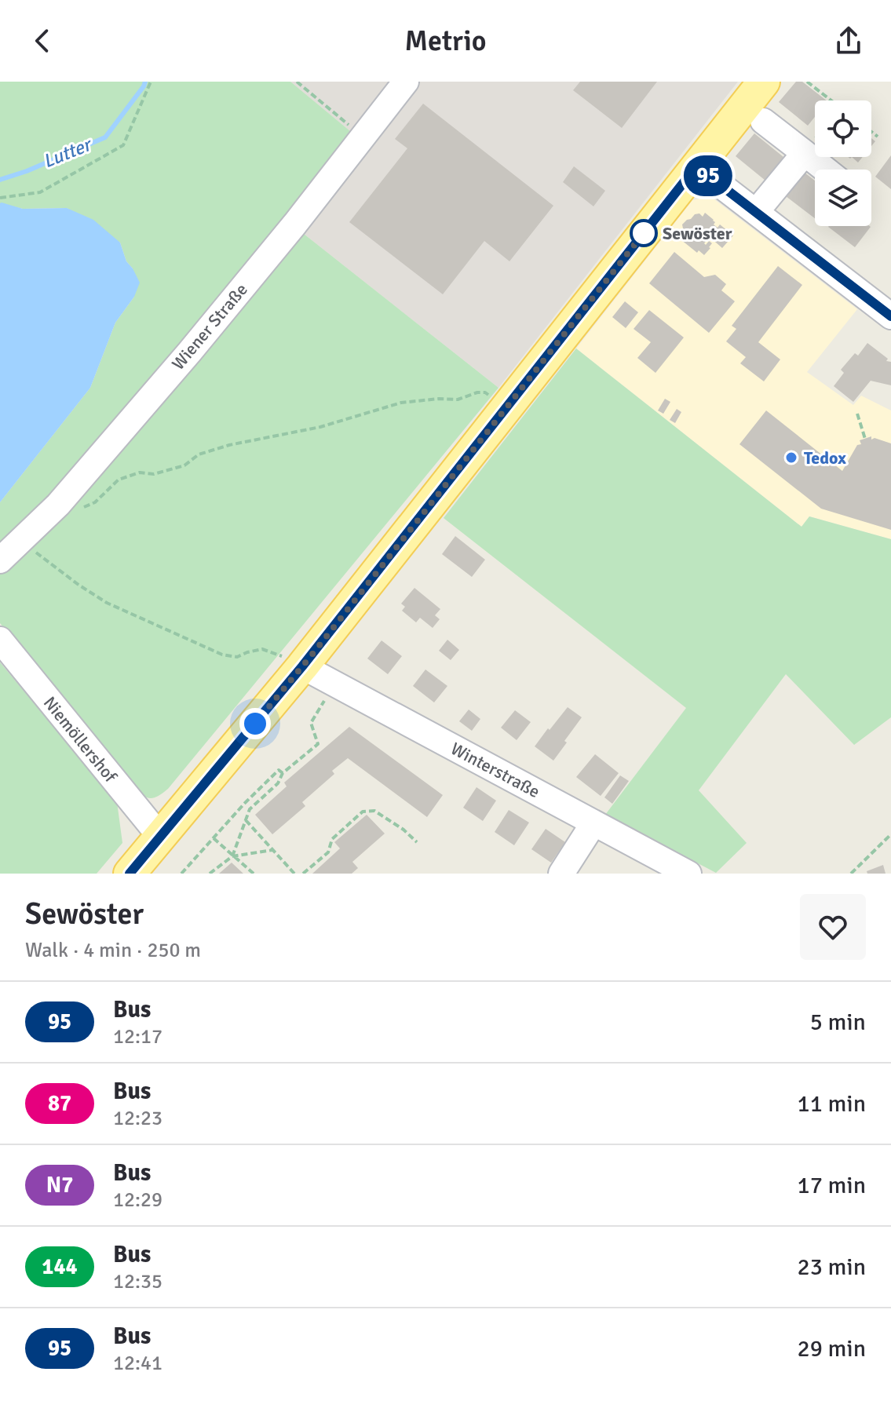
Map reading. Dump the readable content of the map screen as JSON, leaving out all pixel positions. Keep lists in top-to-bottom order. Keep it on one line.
{"streets":{"street":["Wiener Straße","Niemöllershof","Winterstraße"]},"water":["Lutter"],"places":["Sewöster","Tedox"],"lines":["bus line 95"],"page":{"header":"Metrio","on_map":"95","heading":["Sewöster","Walk · 4 min · 250 m"],"list":[{"mark":"95","name":"Bus","note":"12:17","value":"5 min"},{"mark":"87","name":"Bus","note":"12:23","value":"11 min"},{"mark":"N7","name":"Bus","note":"12:29","value":"17 min"},{"mark":"144","name":"Bus","note":"12:35","value":"23 min"},{"mark":"95","name":"Bus","note":"12:41","value":"29 min"}]}}
